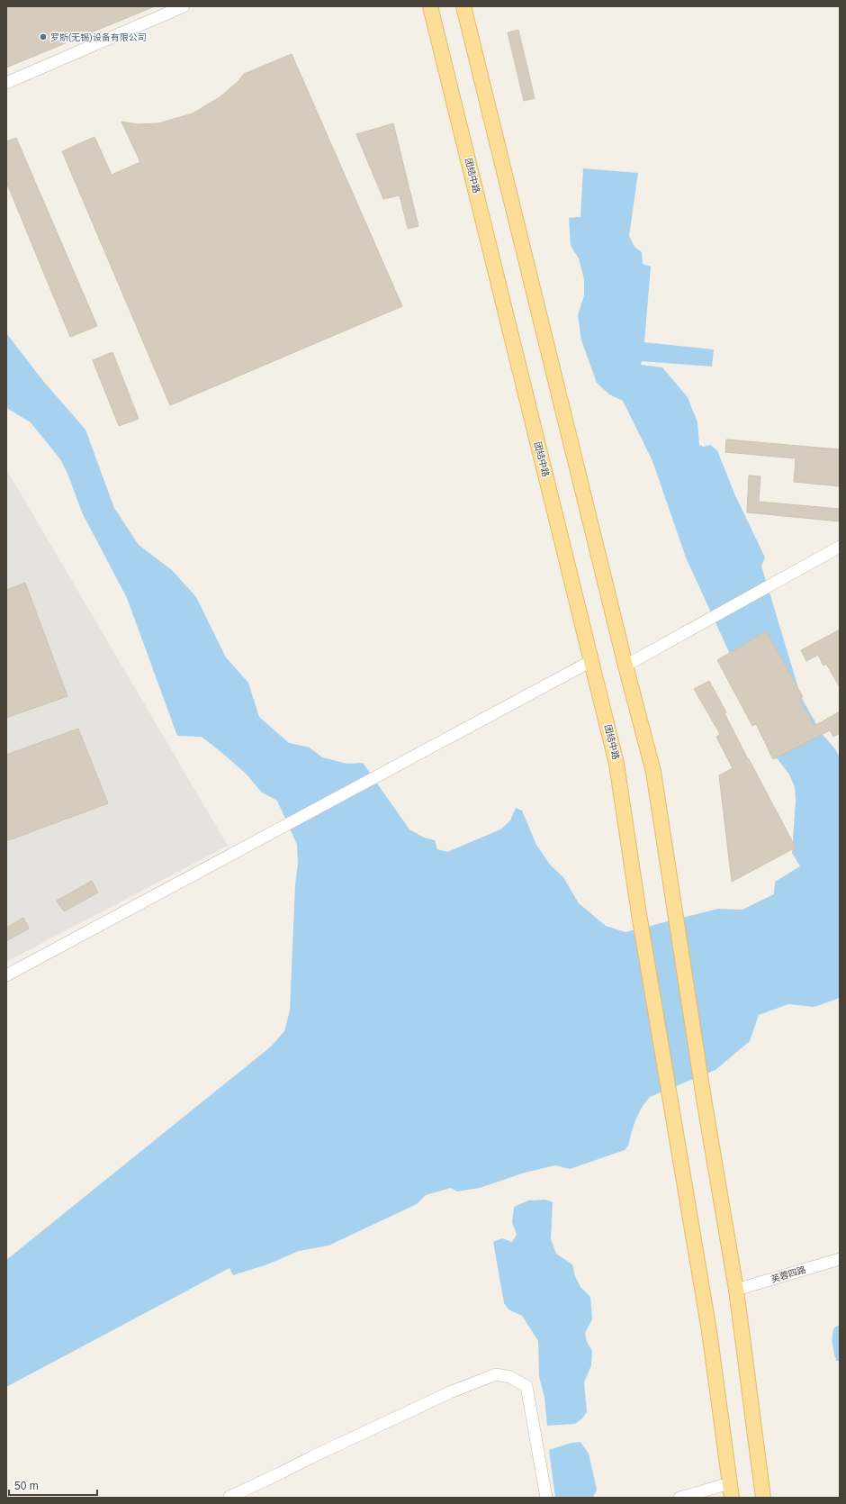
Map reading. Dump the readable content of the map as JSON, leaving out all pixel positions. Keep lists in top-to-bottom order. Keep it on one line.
{"streets":{"main road":["团结中路"],"street":["芙蓉四路"]},"places":["罗斯(无锡)设备有限公司"],"scale_bar":"50 m"}
